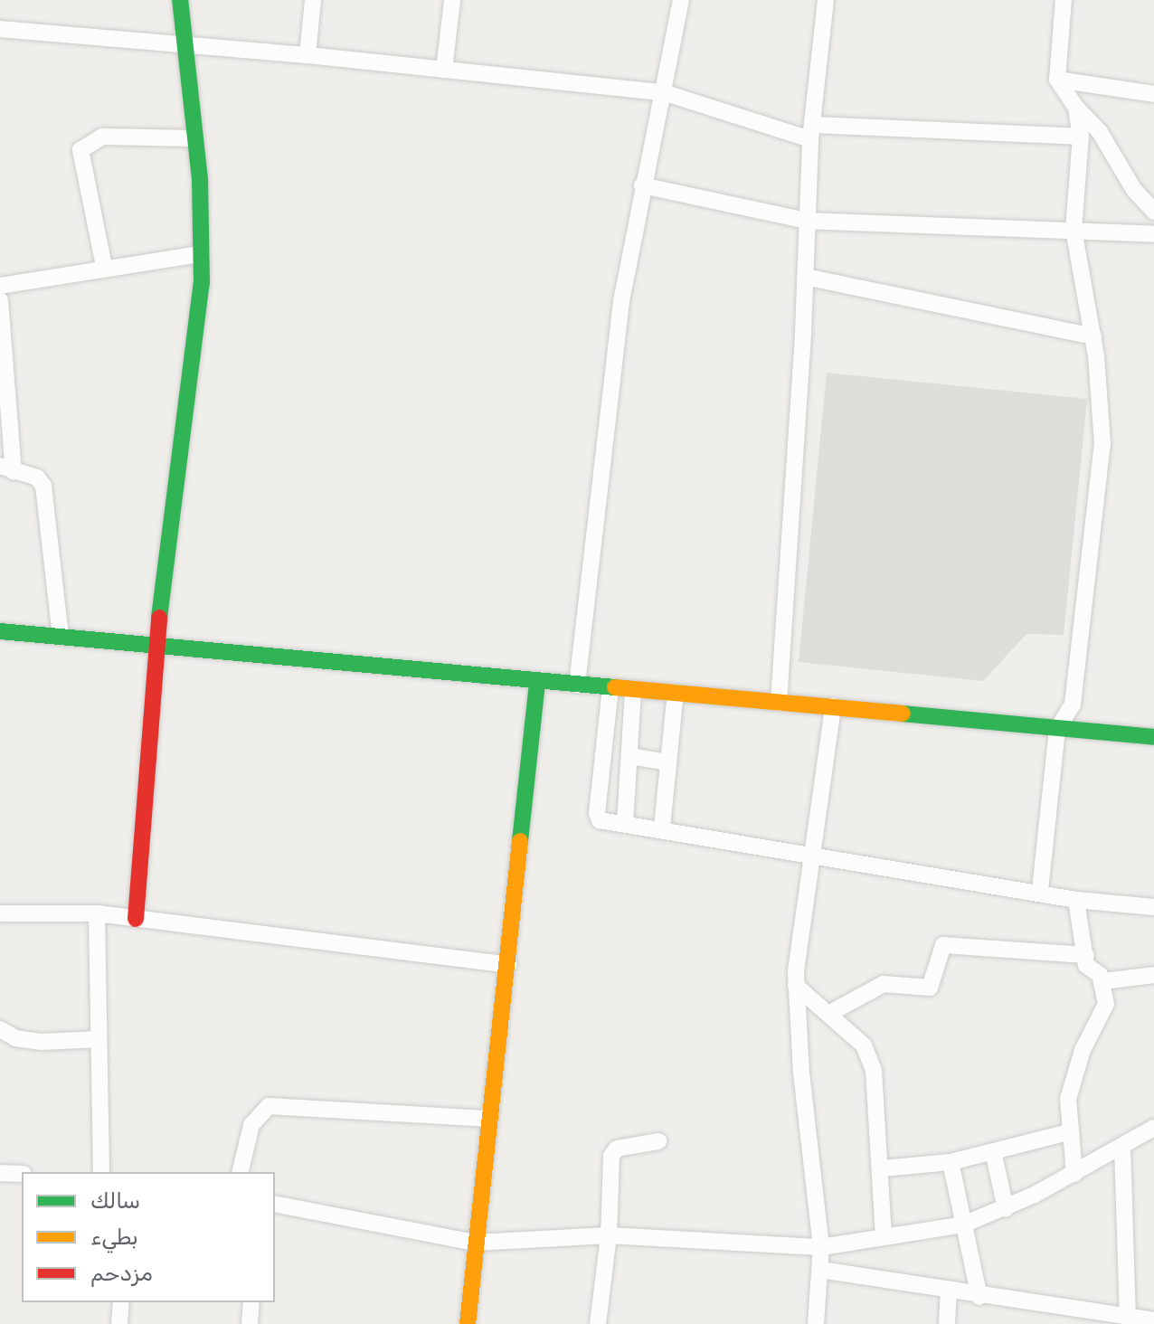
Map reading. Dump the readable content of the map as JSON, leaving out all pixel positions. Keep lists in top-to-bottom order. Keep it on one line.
{"legend":["سالك","بطيء","مزدحم"]}
